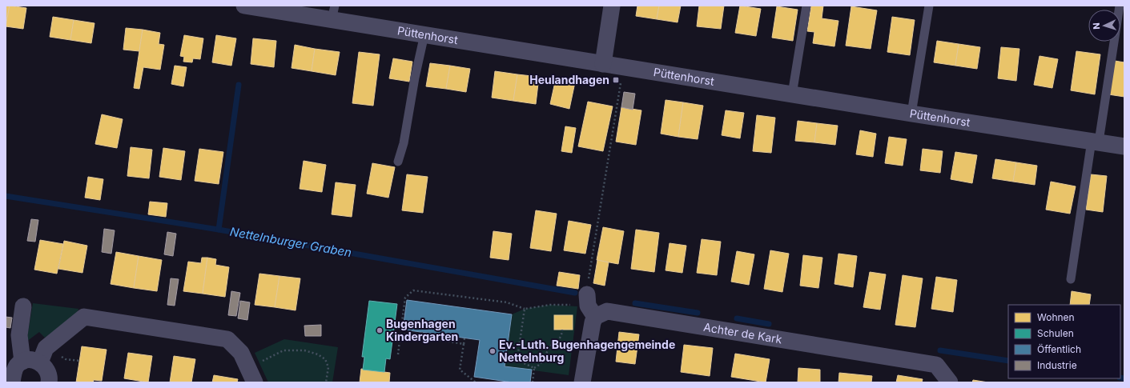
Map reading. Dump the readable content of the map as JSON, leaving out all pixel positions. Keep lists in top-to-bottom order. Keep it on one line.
{"streets":{"street":["Püttenhorst","Achter de Kark"]},"water":["Nettelnburger Graben"],"places":{"transit":["Heulandhagen"],"other":["Bugenhagen Kindergarten","Ev.-Luth. Bugenhagengemeinde Nettelnburg"]},"legend":["Wohnen","Schulen","Öffentlich","Industrie"],"north":"left"}
